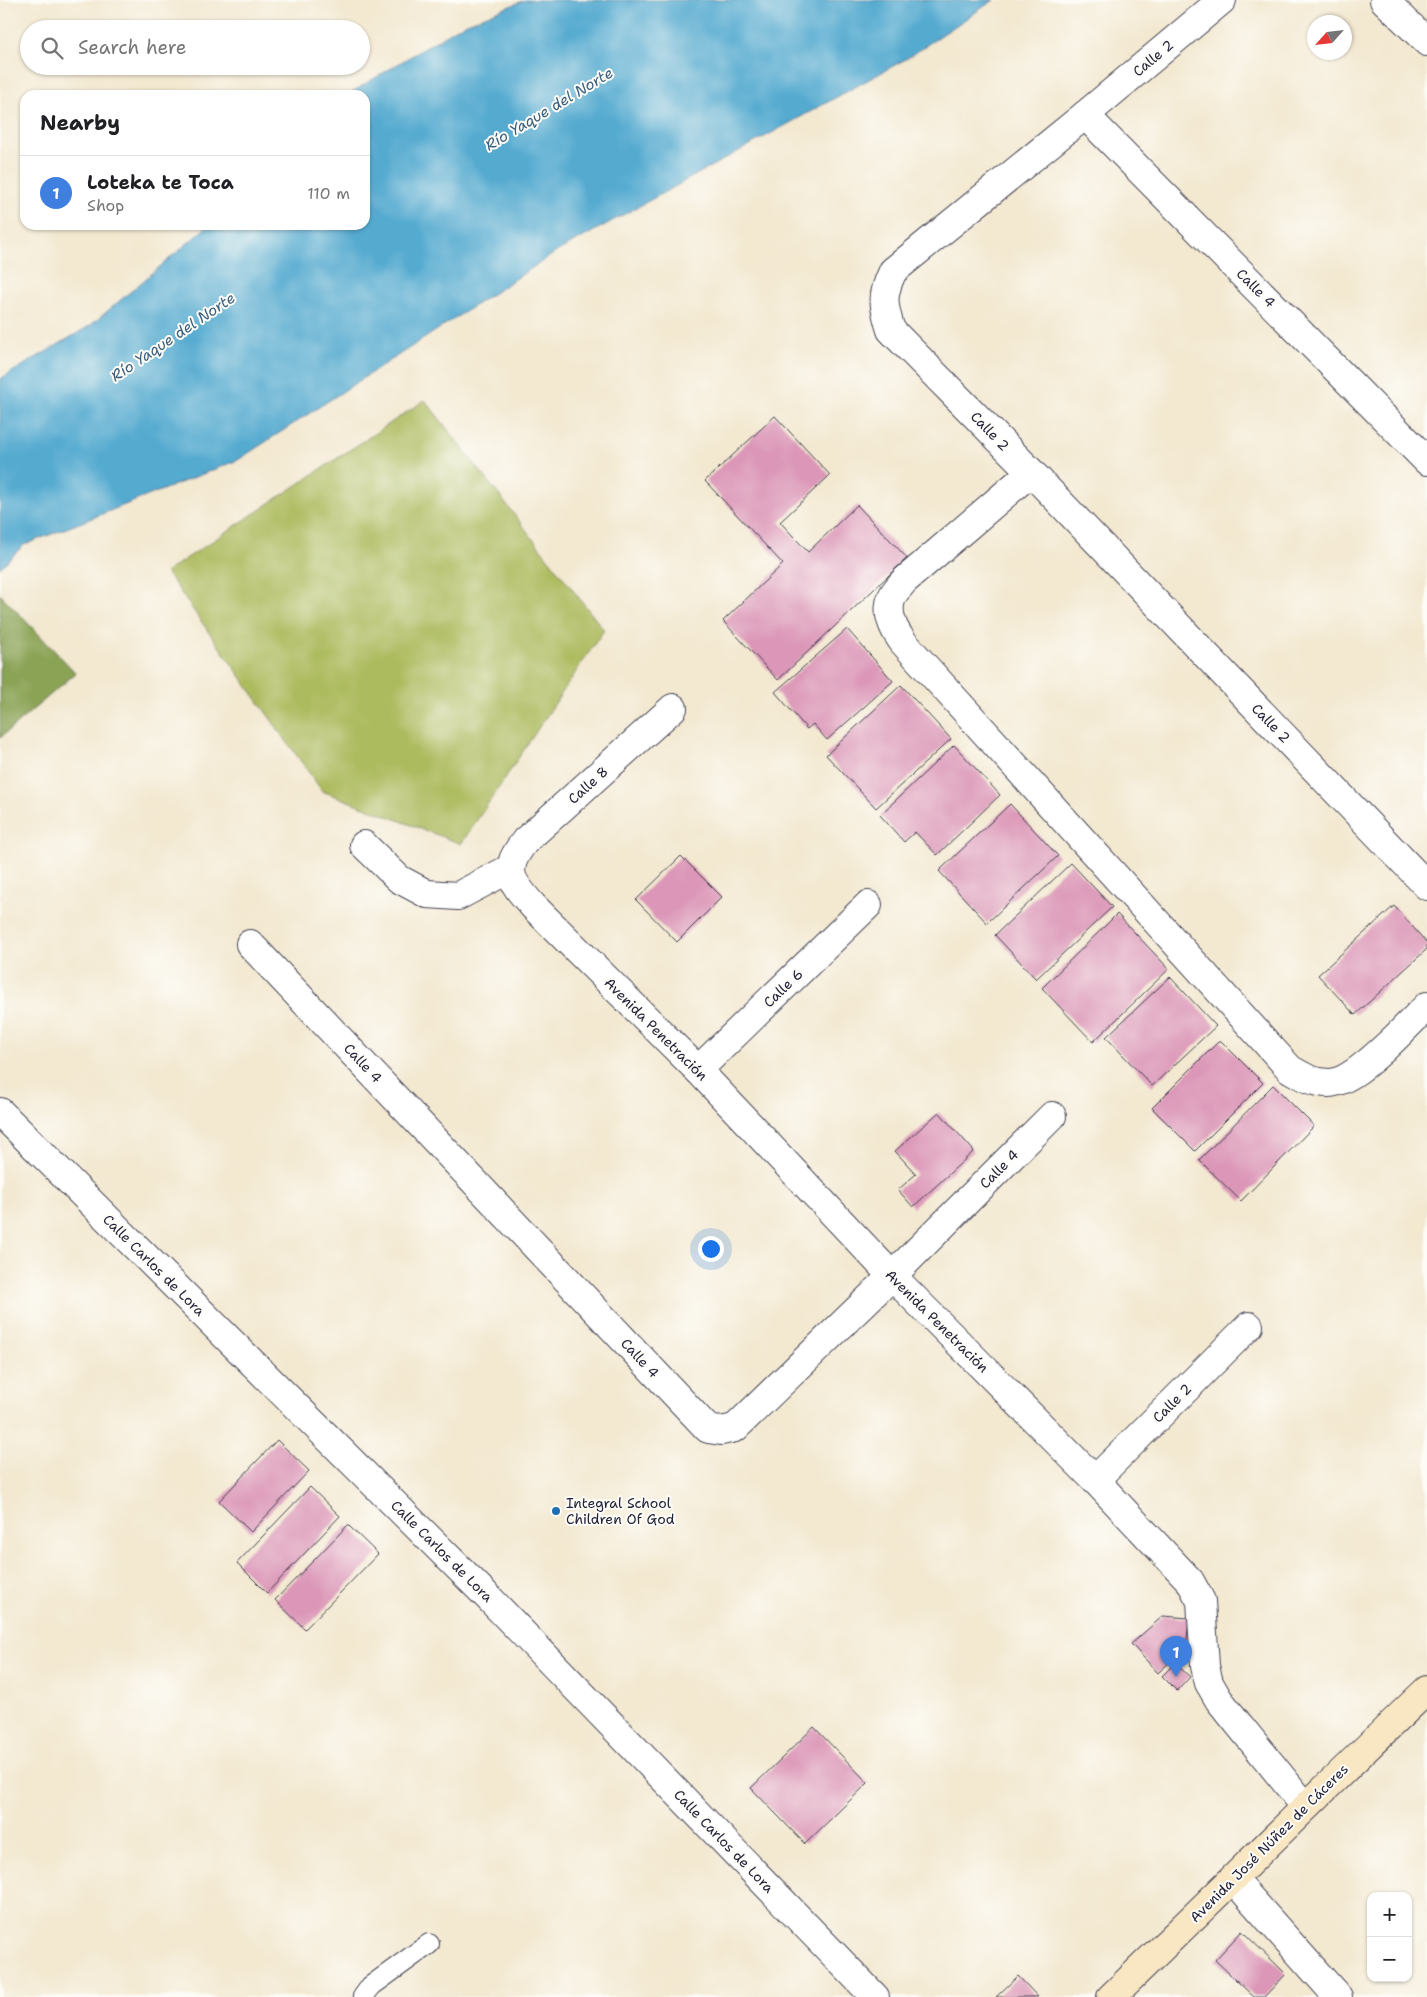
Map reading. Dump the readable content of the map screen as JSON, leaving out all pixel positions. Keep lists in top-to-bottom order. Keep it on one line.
{"streets":{"main road":["Avenida José Núñez de Cáceres"],"street":["Calle 2","Calle 4","Calle 8","Calle 6","Avenida Penetración","Calle Carlos de Lora"]},"crossings":[["Calle 2","Calle 4"],["Calle 2","Avenida Penetración"],["Calle 4","Avenida Penetración"],["Calle 8","Avenida Penetración"],["Calle 6","Avenida Penetración"],["Avenida Penetración","Avenida José Núñez de Cáceres"]],"water":["Río Yaque del Norte"],"places":["Integral School Children Of God"],"north":"bottom left","page":{"search":"Search here","heading":"Nearby","list":[{"mark":"1","name":"Loteka te Toca","note":"Shop","value":"110 m"}],"pins":"1","map_buttons":["+","−"]}}
